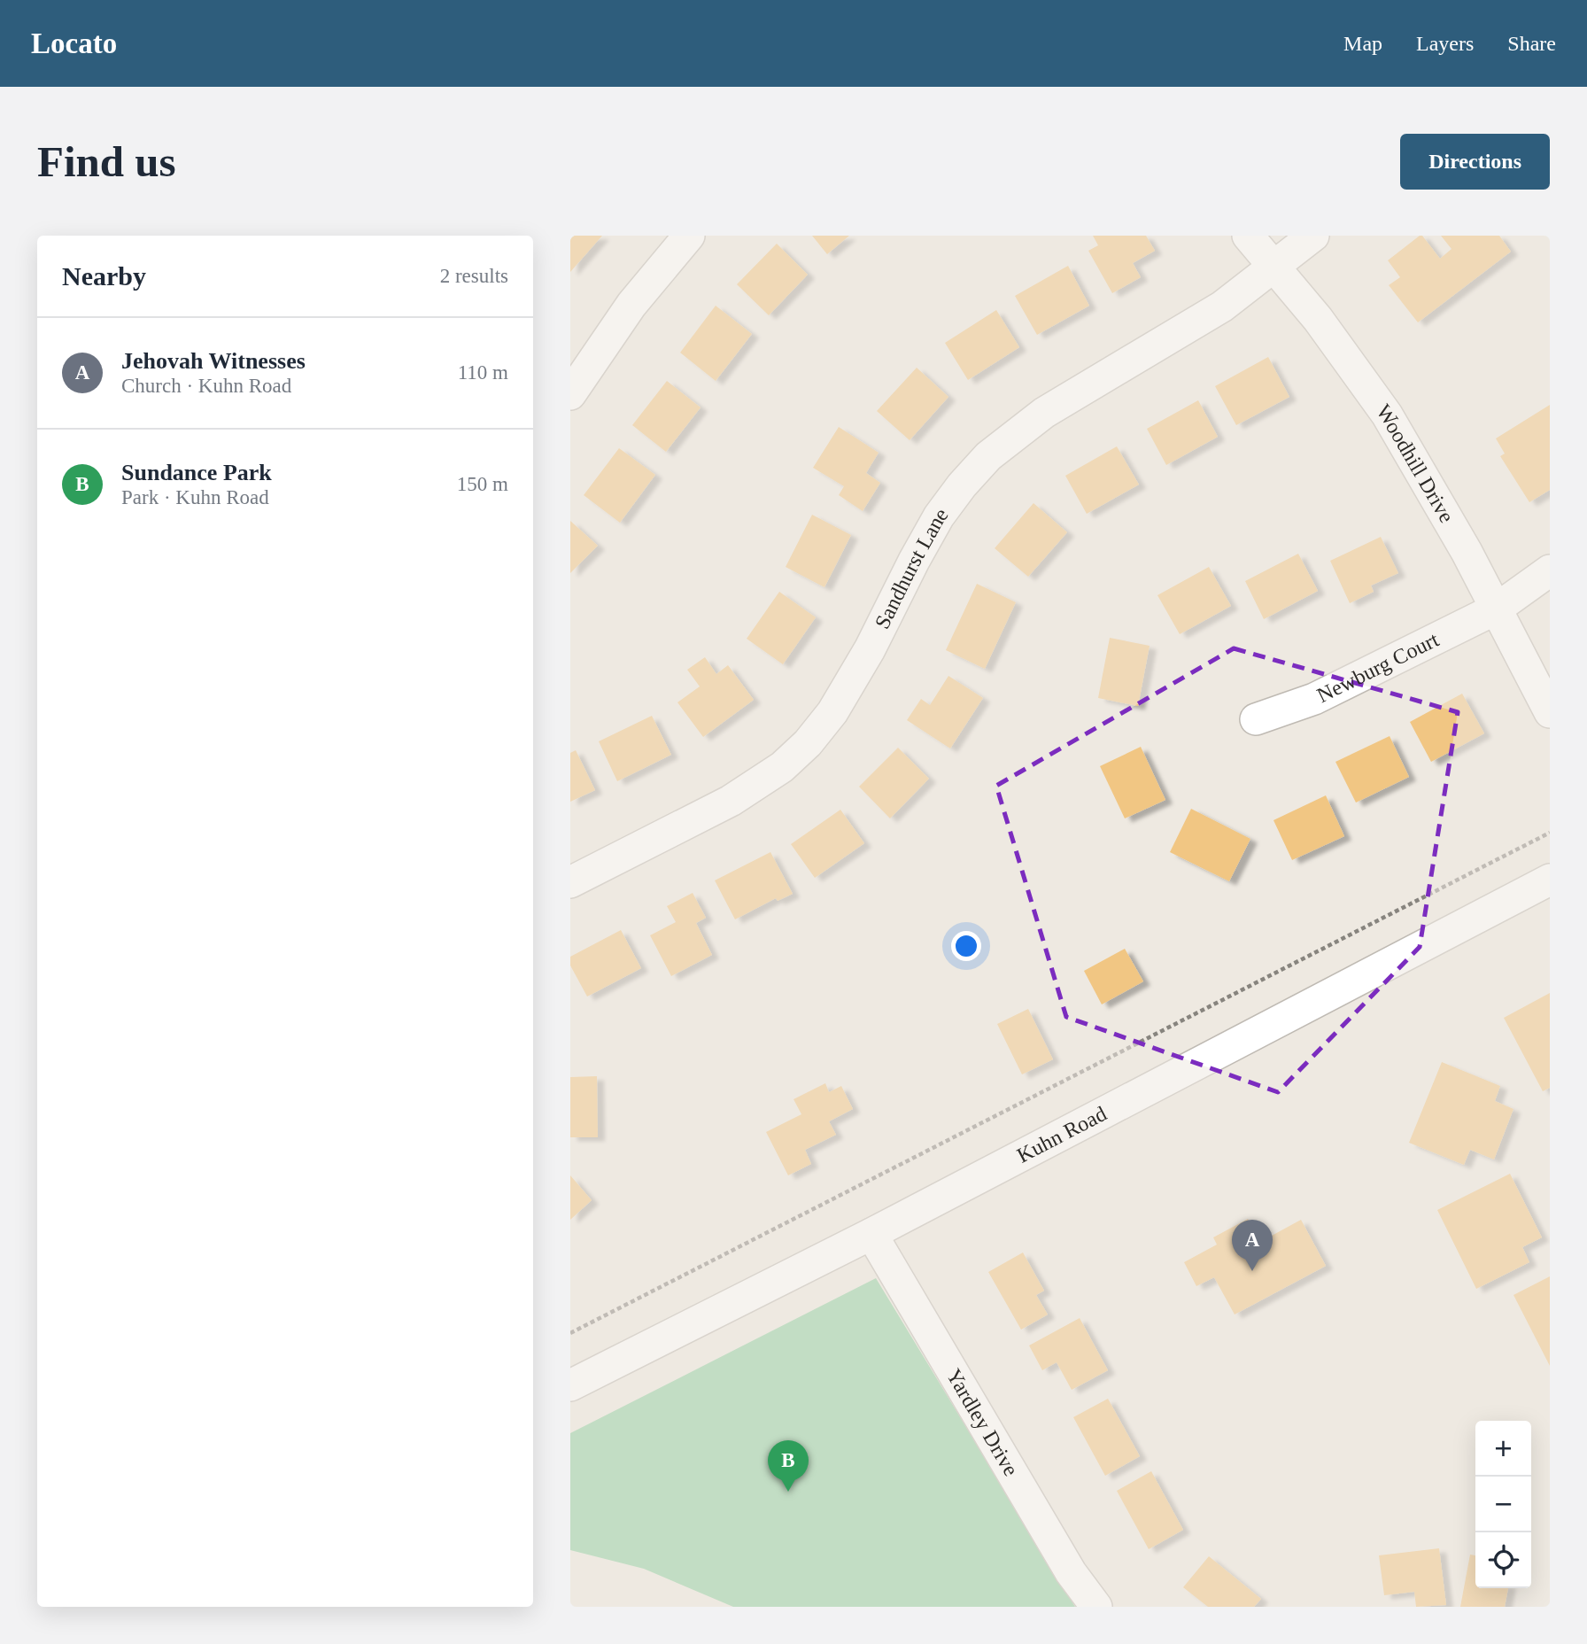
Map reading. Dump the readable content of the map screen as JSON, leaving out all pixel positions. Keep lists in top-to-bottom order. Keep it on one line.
{"streets":{"street":["Woodhill Drive","Sandhurst Lane","Newburg Court","Kuhn Road","Yardley Drive"]},"crossings":[["Woodhill Drive","Sandhurst Lane"],["Woodhill Drive","Newburg Court"],["Kuhn Road","Yardley Drive"]],"page":{"header":"Locato","nav":["Map","Layers","Share"],"buttons":"Directions","title":"Find us","heading":["Nearby","2 results"],"list":[{"mark":"A","name":"Jehovah Witnesses","note":"Church · Kuhn Road","value":"110 m"},{"mark":"B","name":"Sundance Park","note":"Park · Kuhn Road","value":"150 m"}],"pins":["A","B"],"map_buttons":["+","−"]}}
